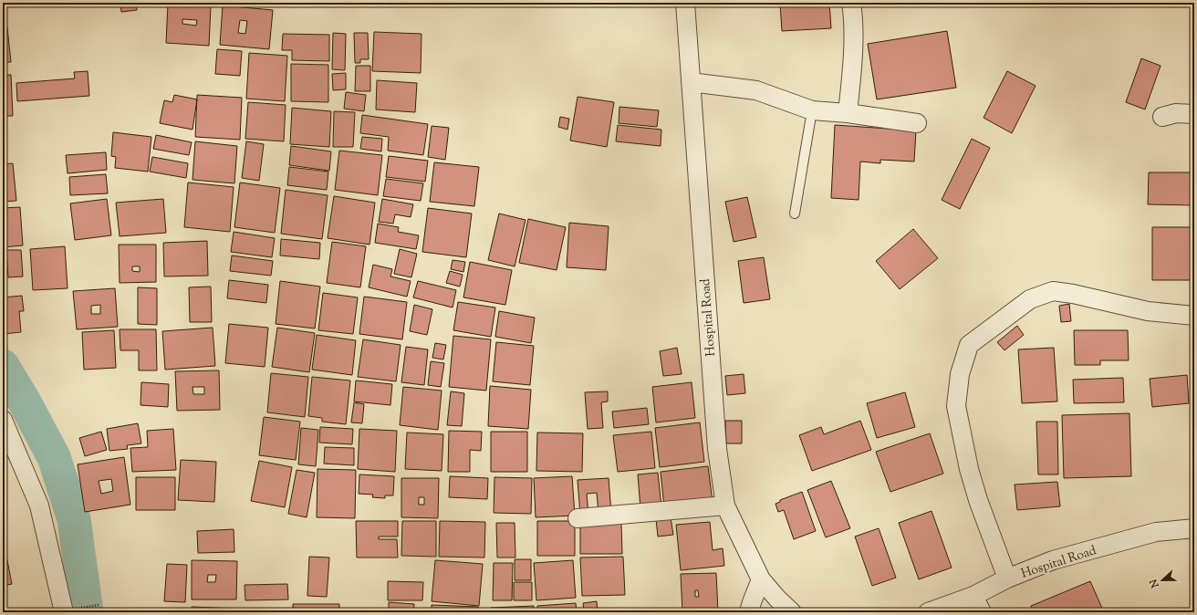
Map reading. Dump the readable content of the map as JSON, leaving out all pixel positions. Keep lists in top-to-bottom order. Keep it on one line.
{"streets":{"street":["Hospital Road"]},"north":"left"}
